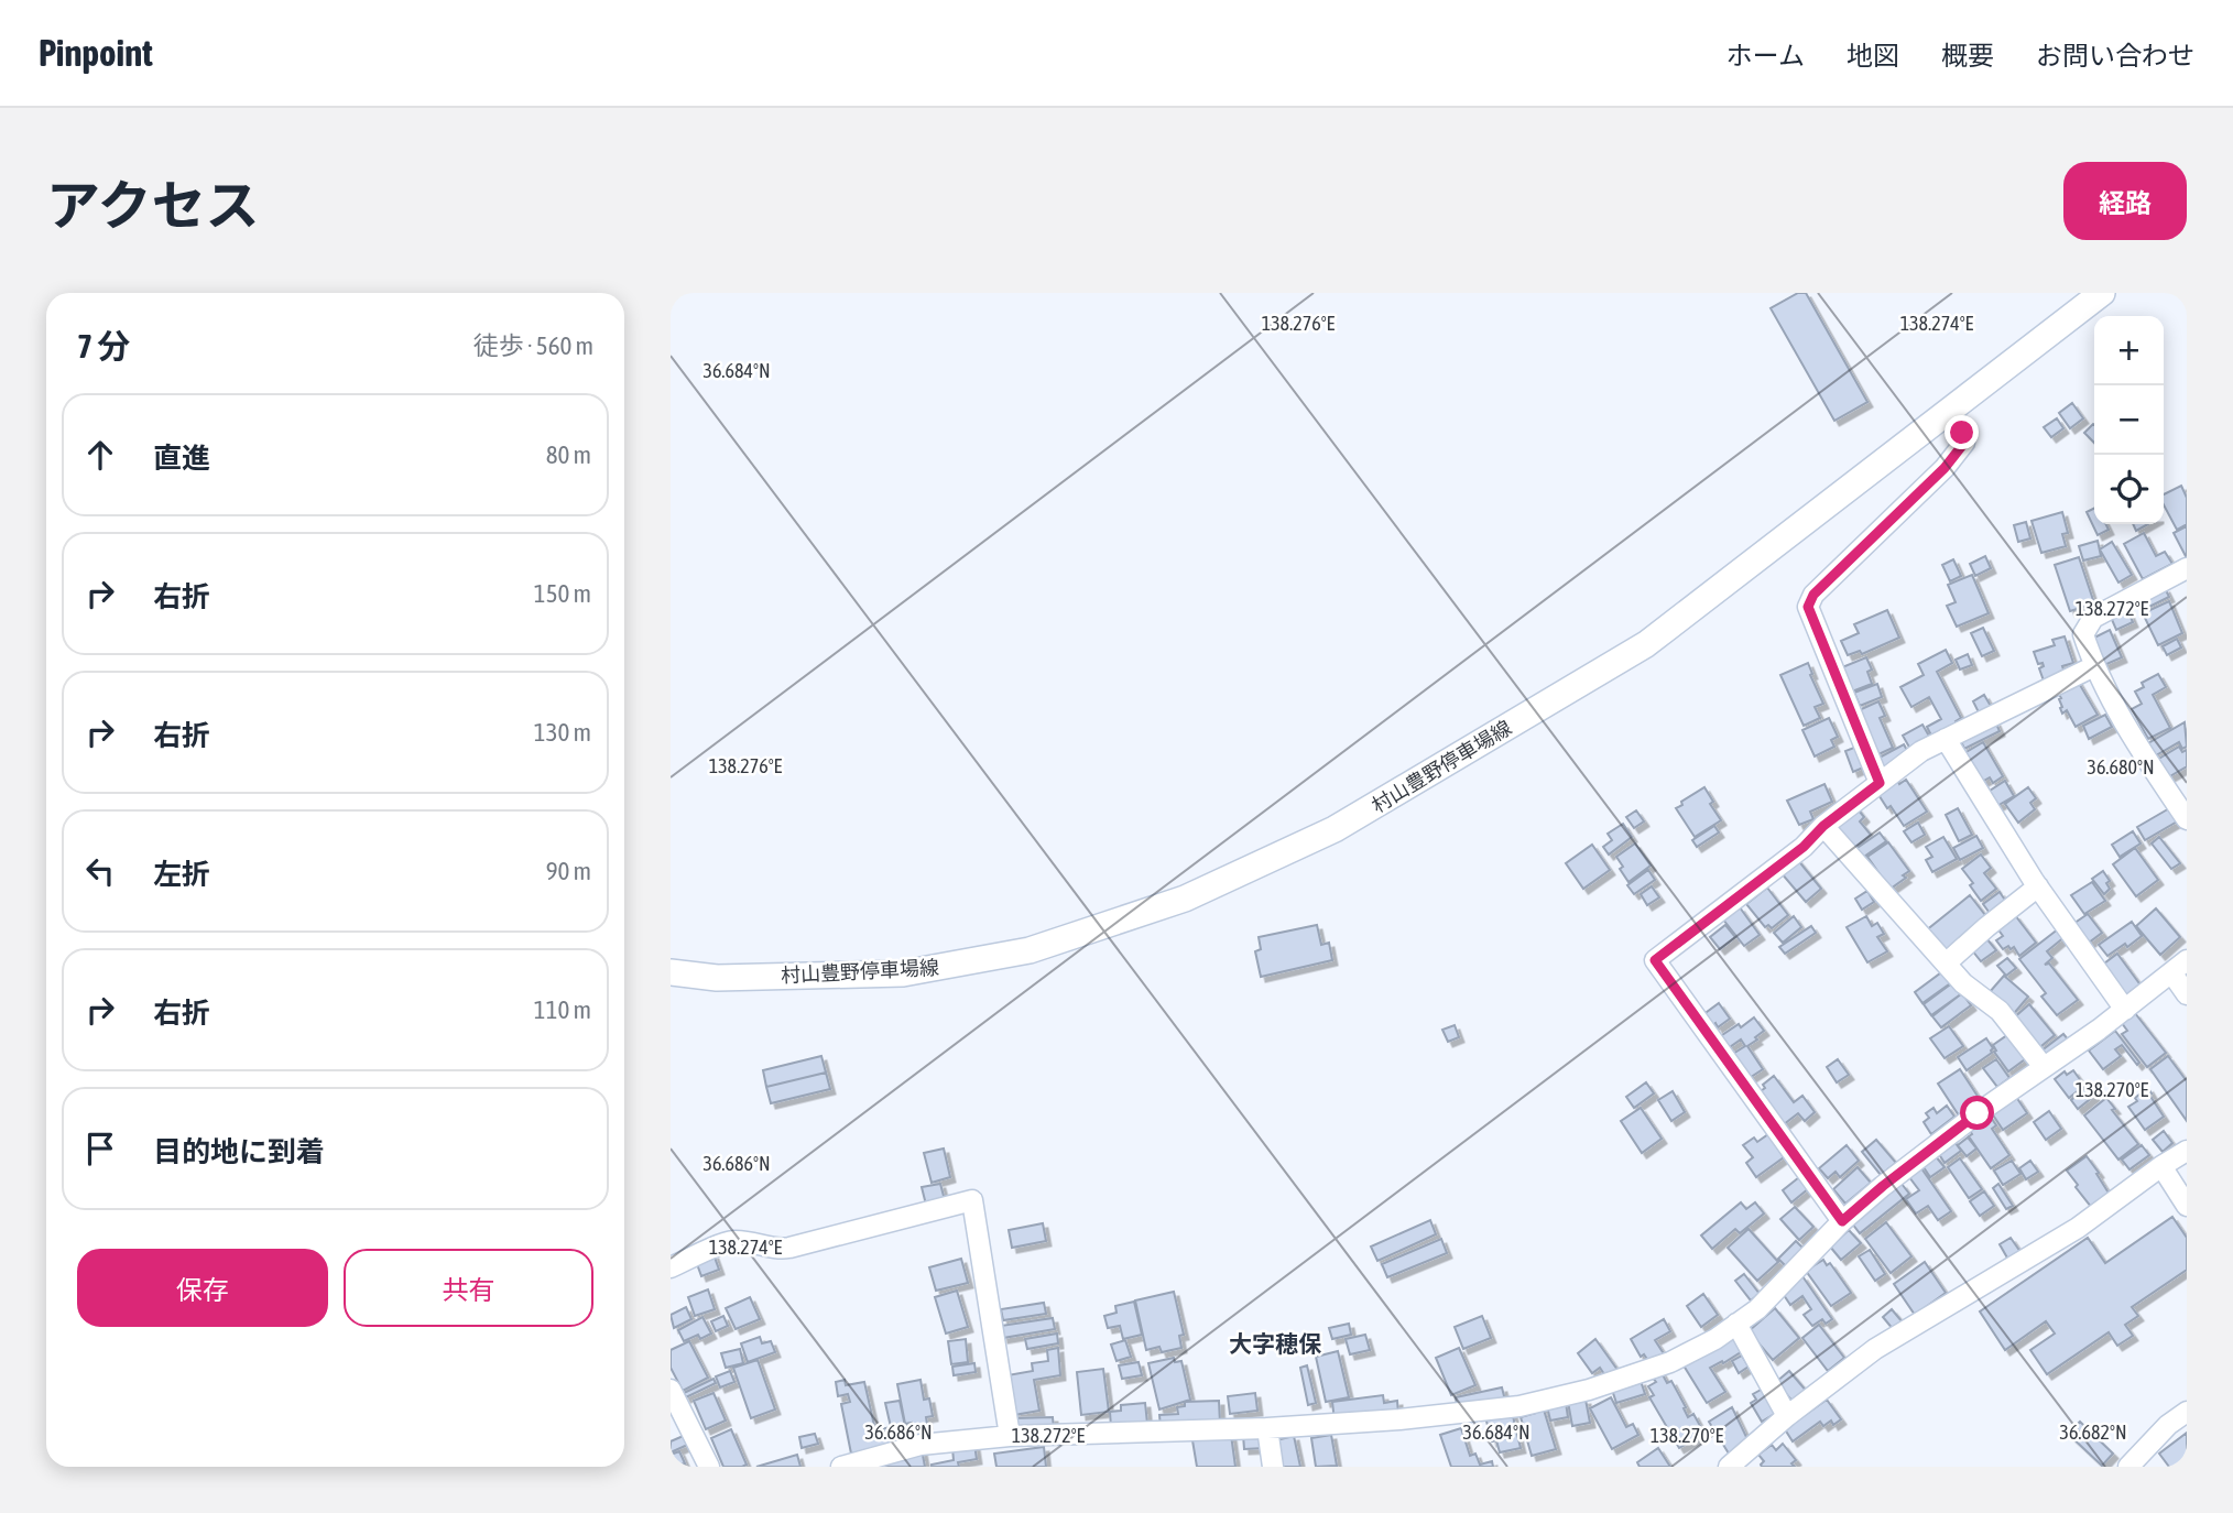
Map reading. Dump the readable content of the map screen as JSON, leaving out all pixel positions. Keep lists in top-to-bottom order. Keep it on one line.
{"streets":{"main road":["村山豊野停車場線"]},"districts":["大字穂保"],"page":{"header":"Pinpoint","nav":["ホーム","地図","概要","お問い合わせ"],"title":"アクセス","buttons":["経路",["保存","共有"]],"heading":["7 分","徒歩 · 560 m"],"map_buttons":["+","−"],"list":[["直進","80 m"],["右折","150 m"],["右折","130 m"],["左折","90 m"],["右折","110 m"],"目的地に到着"]},"coordinates":["138.276°E","138.274°E","36.684°N","138.272°E","36.680°N","138.270°E","36.686°N","36.682°N"]}
